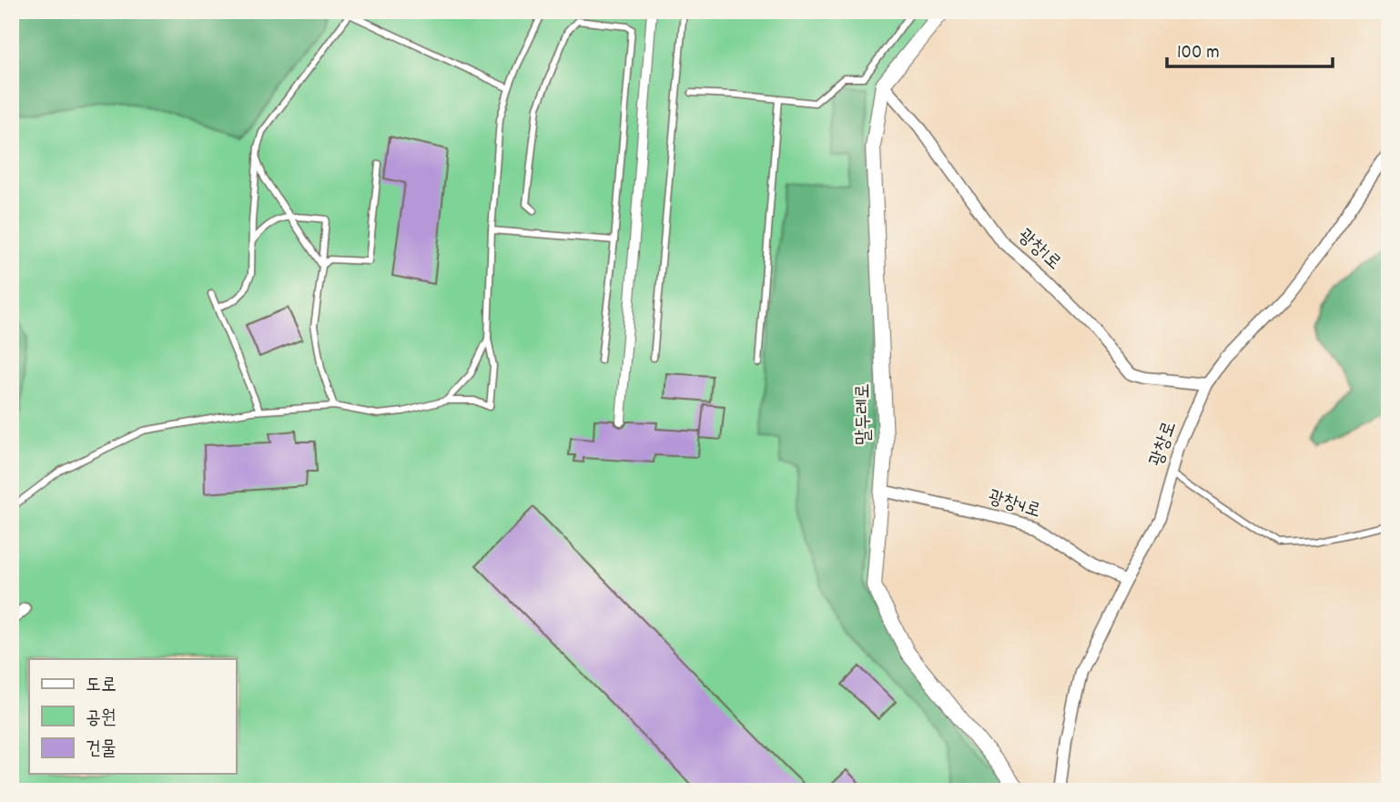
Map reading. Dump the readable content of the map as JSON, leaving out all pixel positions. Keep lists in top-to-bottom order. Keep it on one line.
{"streets":{"street":["광창1로","말두레로","광창로","광창4로"]},"crossings":[["광창1로","말두레로"],["광창1로","광창로"],["말두레로","광창4로"],["광창로","광창4로"]],"legend":["도로","공원","건물"],"scale_bar":"100 m"}
